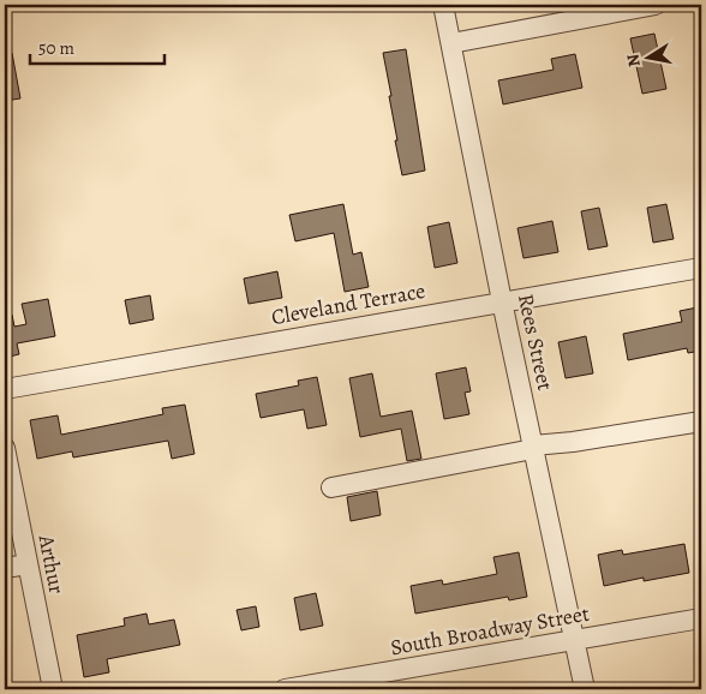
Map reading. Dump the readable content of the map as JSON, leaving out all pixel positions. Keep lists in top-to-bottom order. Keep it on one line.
{"streets":{"street":["Cleveland Terrace","Rees Street","Arthur","South Broadway Street"]},"crossings":[["Cleveland Terrace","Rees Street"],["Rees Street","South Broadway Street"]],"scale_bar":"50 m","north":"left"}
